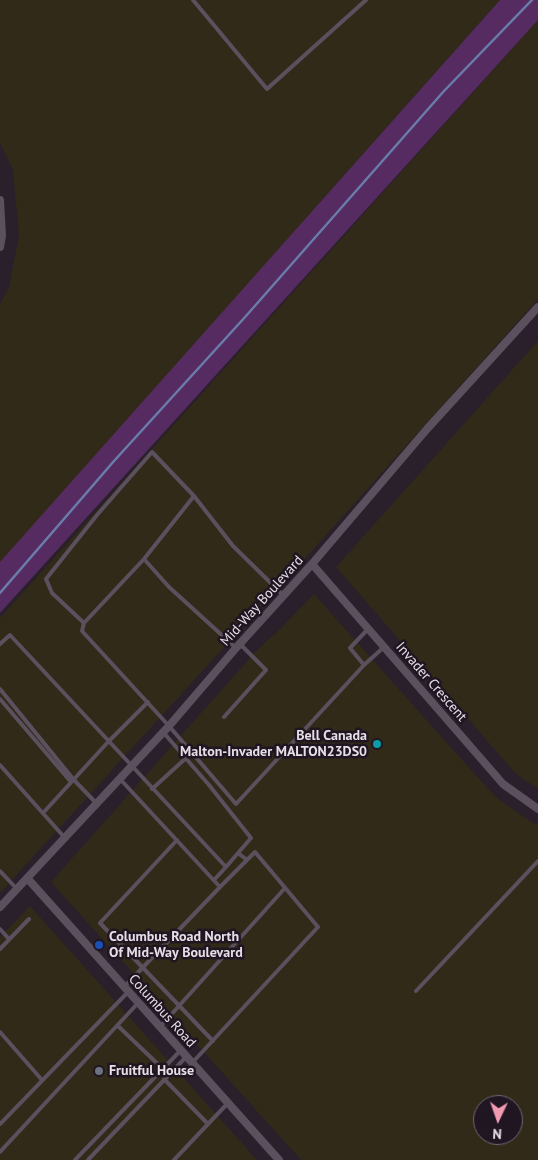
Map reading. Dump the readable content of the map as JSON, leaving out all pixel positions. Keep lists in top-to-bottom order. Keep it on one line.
{"streets":{"street":["Mid-Way Boulevard","Invader Crescent","Columbus Road"]},"crossings":[["Mid-Way Boulevard","Invader Crescent"],["Mid-Way Boulevard","Columbus Road"]],"places":["Bell Canada Malton-Invader MALTON23DS0","Columbus Road North Of Mid-Way Boulevard","Fruitful House"],"north":"bottom"}
